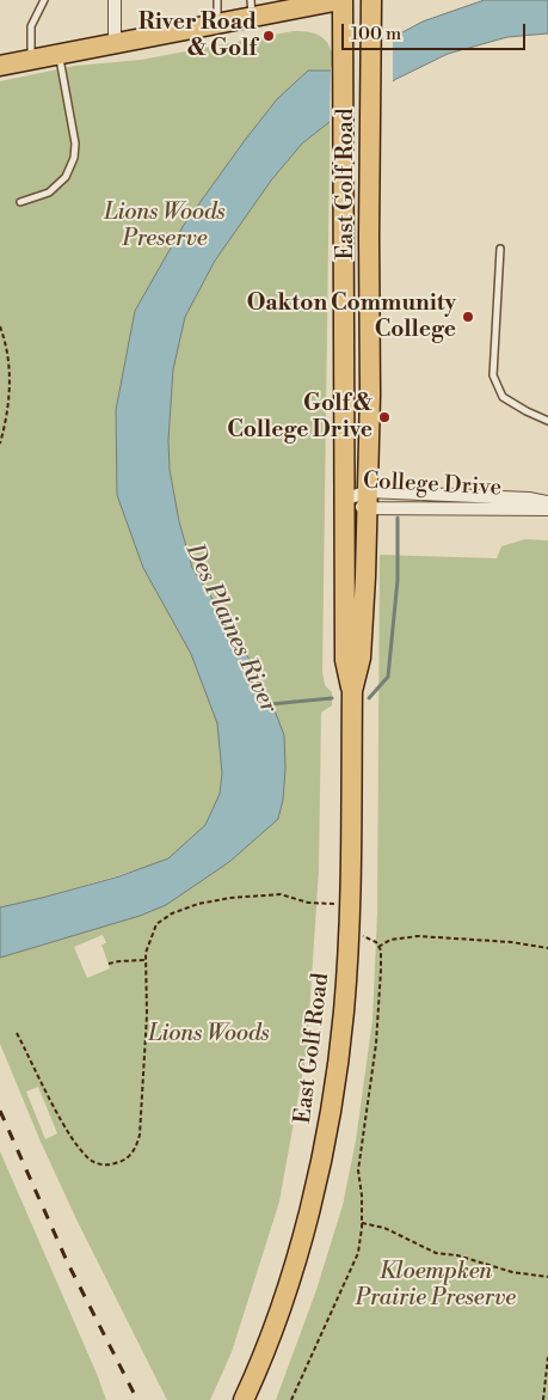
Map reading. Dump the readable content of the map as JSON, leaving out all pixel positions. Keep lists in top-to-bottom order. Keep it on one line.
{"streets":{"main road":["East Golf Road"],"street":["College Drive"]},"crossings":[["East Golf Road","College Drive"]],"water":["Des Plaines River"],"parks":["Lions Woods Preserve","Lions Woods","Kloempken Prairie Preserve"],"places":["River Road & Golf","Oakton Community College","Golf & College Drive"],"scale_bar":"100 m"}
